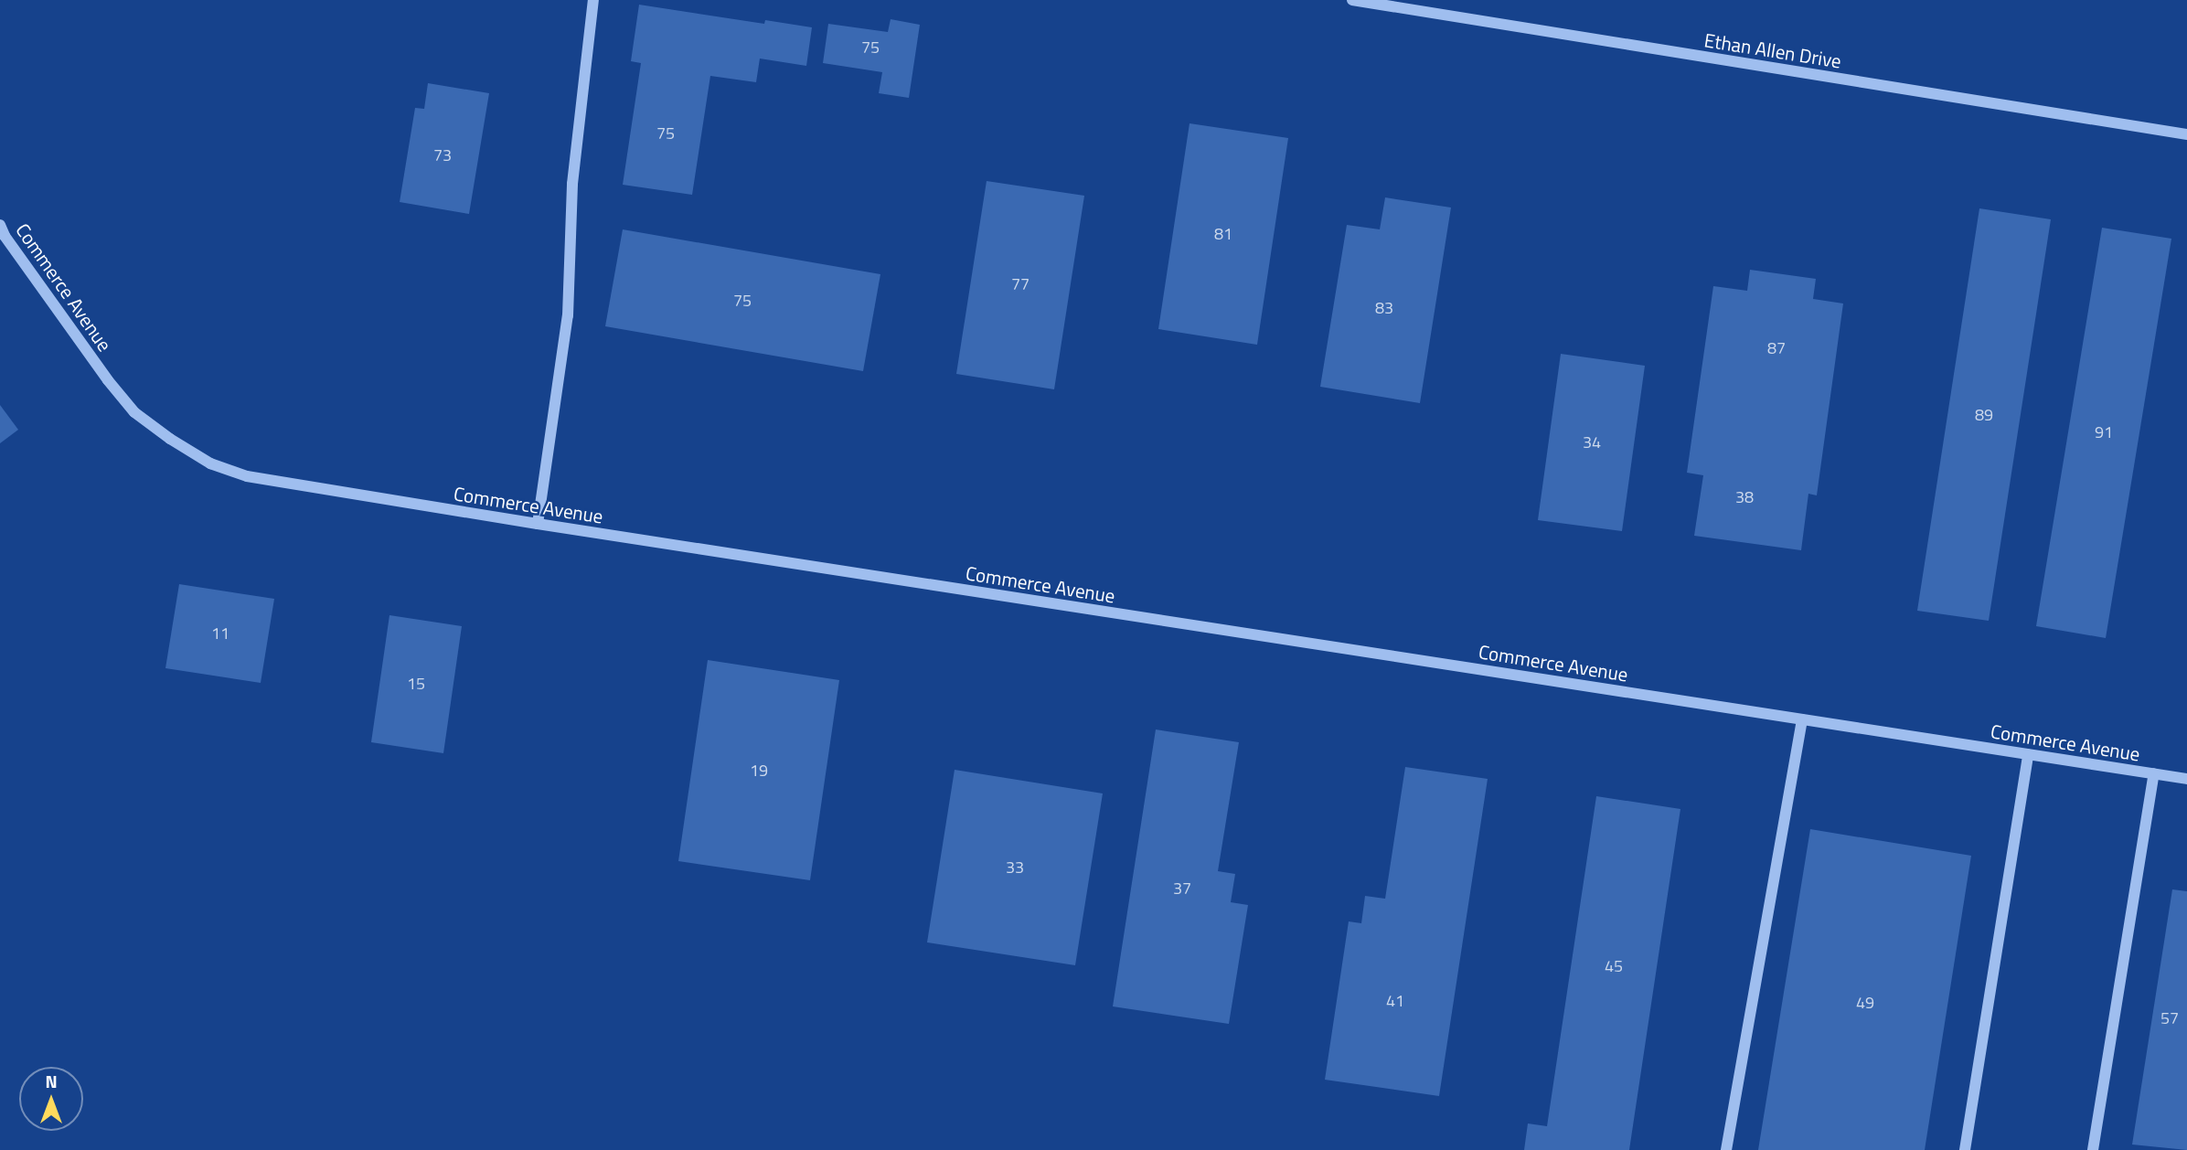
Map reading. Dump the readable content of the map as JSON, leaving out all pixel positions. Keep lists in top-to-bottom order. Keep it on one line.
{"streets":{"street":["Ethan Allen Drive","Commerce Avenue"]},"house_numbers":["75","75","73","81","77","75","83","87","89","91","34","38","11","15","19","33","37","45","41","49","57"],"north":"top"}
